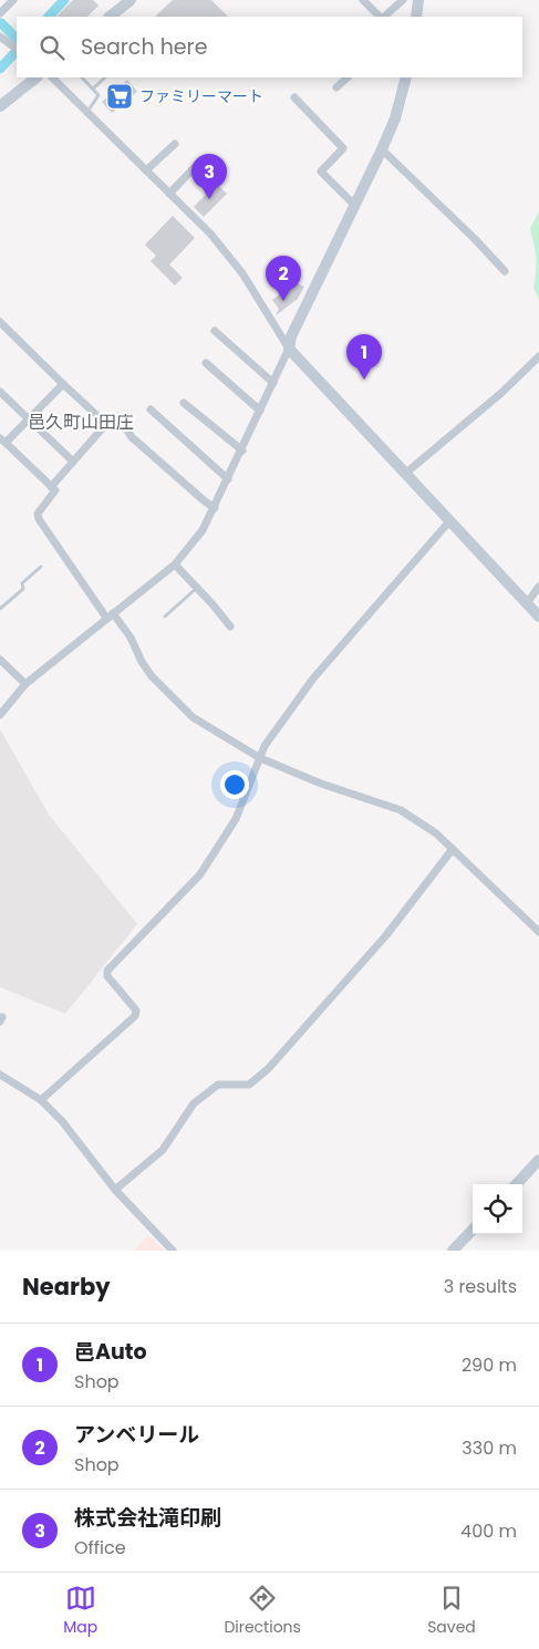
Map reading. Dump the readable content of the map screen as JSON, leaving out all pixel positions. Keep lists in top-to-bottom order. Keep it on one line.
{"districts":["邑久町山田庄"],"places":{"supermarket":["ファミリーマート"]},"page":{"search":"Search here","pins":["3","2","1"],"heading":["Nearby","3 results"],"list":[{"mark":"1","name":"邑Auto","note":"Shop","value":"290 m"},{"mark":"2","name":"アンベリール","note":"Shop","value":"330 m"},{"mark":"3","name":"株式会社滝印刷","note":"Office","value":"400 m"}],"nav":["Map","Directions","Saved"]}}
